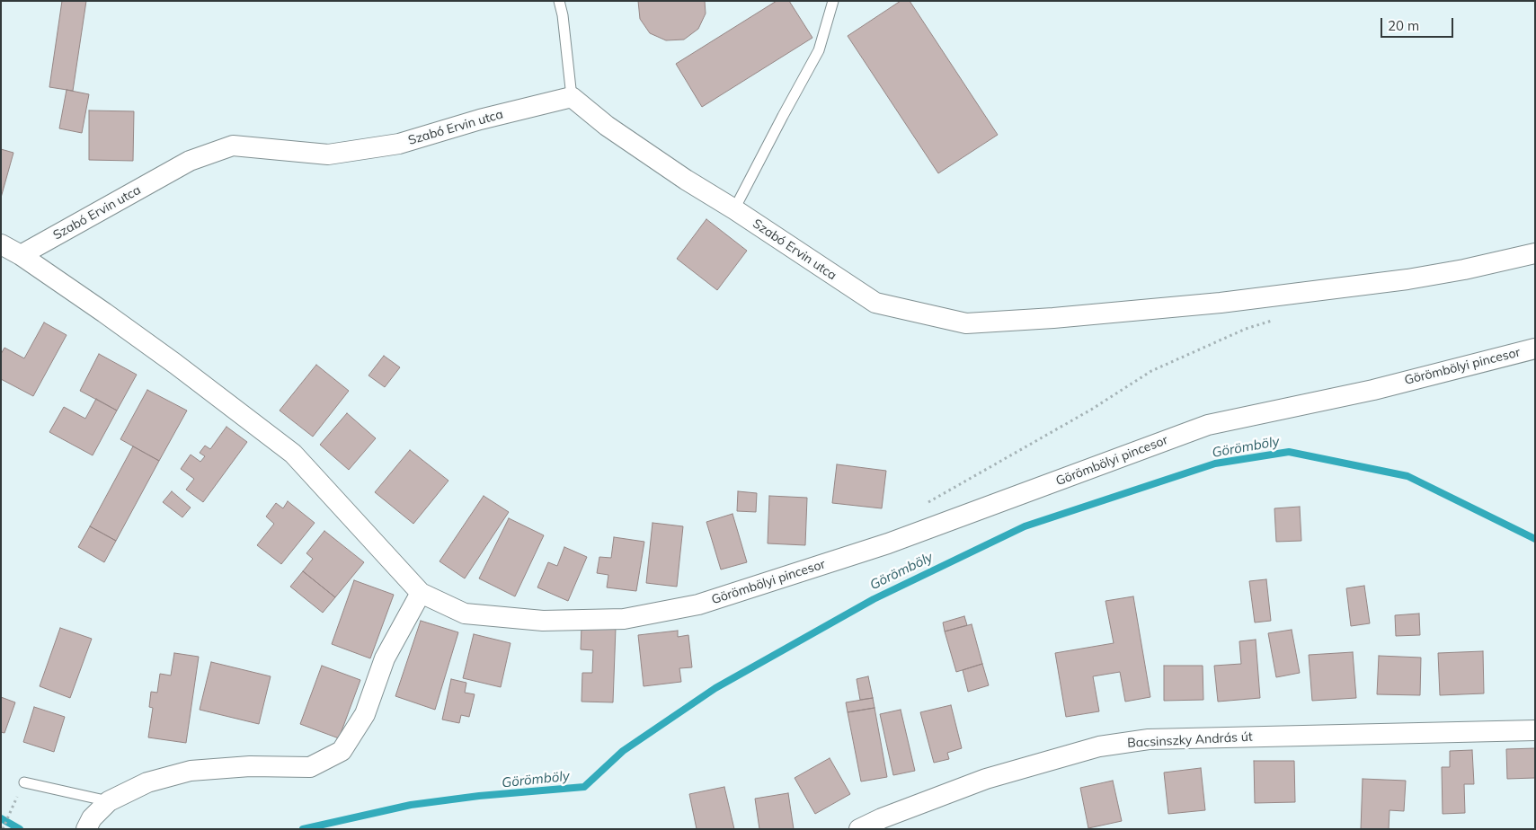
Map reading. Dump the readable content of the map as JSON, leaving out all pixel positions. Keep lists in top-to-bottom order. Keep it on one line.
{"streets":{"street":["Szabó Ervin utca","Görömbölyi pincesor","Bacsinszky András út"]},"water":["Görömböly"],"scale_bar":"20 m"}
